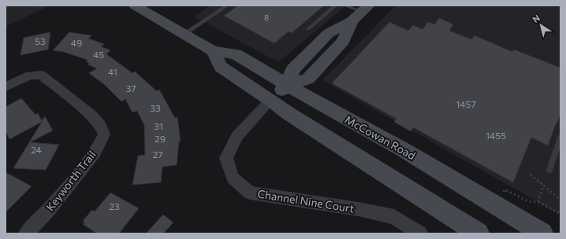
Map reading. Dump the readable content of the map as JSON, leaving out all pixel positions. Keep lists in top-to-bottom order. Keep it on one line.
{"streets":{"main road":["McCowan Road","Channel Nine Court"],"street":["Keyworth Trail"]},"crossings":[["McCowan Road","Channel Nine Court"]],"house_numbers":["8","53","49","45","41","37","1457","33","31","1455","29","24","27","23"],"north":"top left"}
